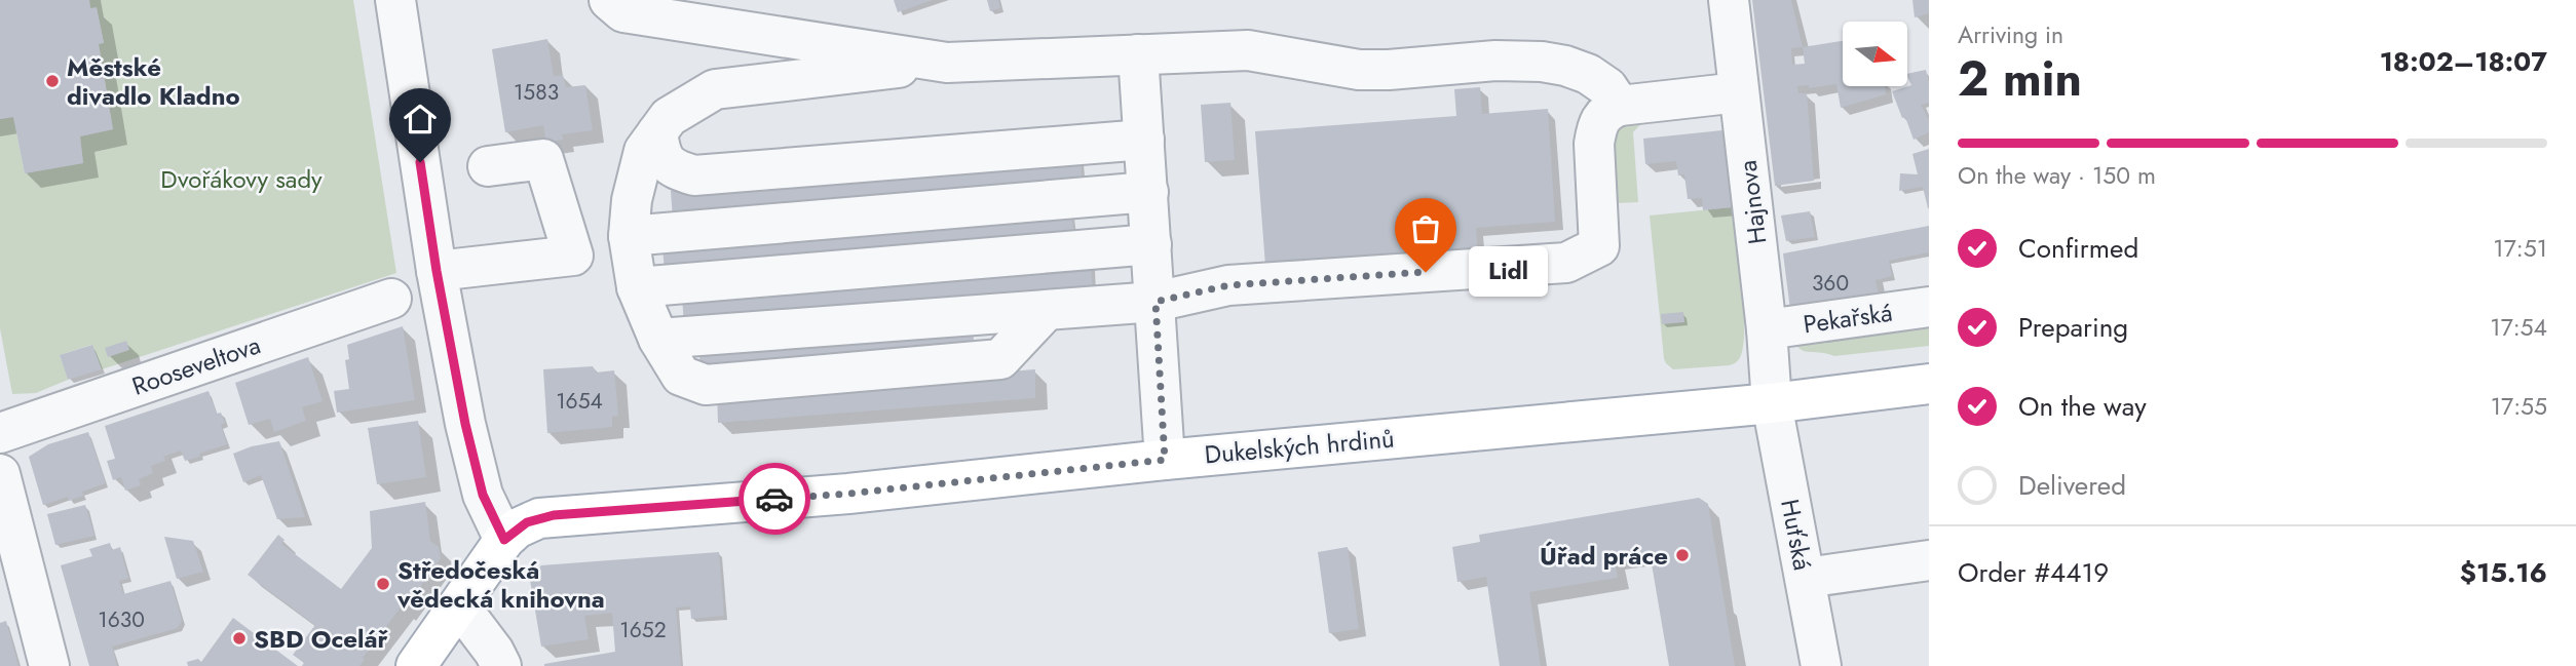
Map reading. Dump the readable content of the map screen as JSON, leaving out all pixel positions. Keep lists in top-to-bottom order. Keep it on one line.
{"streets":{"main road":["Dukelských hrdinů"],"street":["Hajnova","Pekařská","Rooseveltova","Huťská"]},"crossings":[["Hajnova","Pekařská"],["Hajnova","Dukelských hrdinů"],["Hajnova","Huťská"],["Dukelských hrdinů","Huťská"]],"parks":["Dvořákovy sady"],"places":["Městské divadlo Kladno","Lidl","Úřad práce","Středočeská vědecká knihovna","SBD Ocelář"],"house_numbers":["1583","360","1654","1630","1652"],"north":"right","page":{"heading":["2 min","Arriving in","18:02–18:07"],"panel":["Order #4419","$15.16"],"bar":"On the way · 150 m","list":[["Confirmed","17:51"],["Preparing","17:54"],["On the way","17:55"],"Delivered"],"bubble":"Lidl"}}
